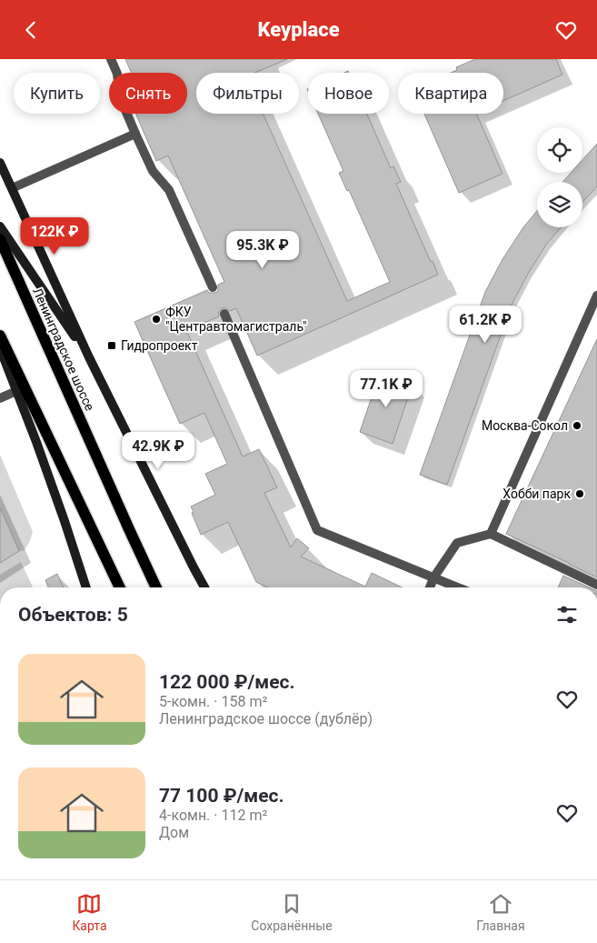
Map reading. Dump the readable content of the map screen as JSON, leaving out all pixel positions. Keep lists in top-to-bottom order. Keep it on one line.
{"streets":{"main road":["Ленинградское шоссе"]},"places":{"other":["ФКУ \"Центравтомагистраль\"","Москва-Сокол","Хобби парк"],"transit":["Гидропроект"]},"page":{"header":"Keyplace","chip":["Купить","Снять","Фильтры","Новое","Квартира"],"price":["122K ₽","95.3K ₽","61.2K ₽","77.1K ₽","42.9K ₽"],"heading":"Объектов: 5","list":[{"name":"122 000 ₽/мес.","note":"5-комн. · 158 m² · Ленинградское шоссе (дублёр)"},{"name":"77 100 ₽/мес.","note":"4-комн. · 112 m² · Дом"}],"tabs":["Карта","Сохранённые","Главная"]}}
